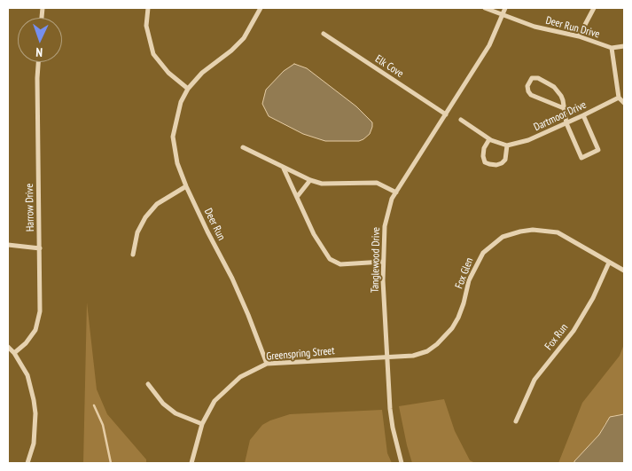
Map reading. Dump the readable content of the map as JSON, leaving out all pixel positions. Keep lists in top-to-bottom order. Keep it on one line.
{"streets":{"street":["Deer Run Drive","Elk Cove","Dartmoor Drive","Harrow Drive","Deer Run","Tanglewood Drive","Fox Glen","Fox Run","Greenspring Street"]},"crossings":[["Deer Run Drive","Dartmoor Drive"],["Deer Run Drive","Tanglewood Drive"],["Elk Cove","Tanglewood Drive"],["Deer Run","Greenspring Street"],["Tanglewood Drive","Fox Glen"],["Tanglewood Drive","Greenspring Street"],["Fox Glen","Fox Run"],["Fox Glen","Greenspring Street"]],"north":"bottom"}
